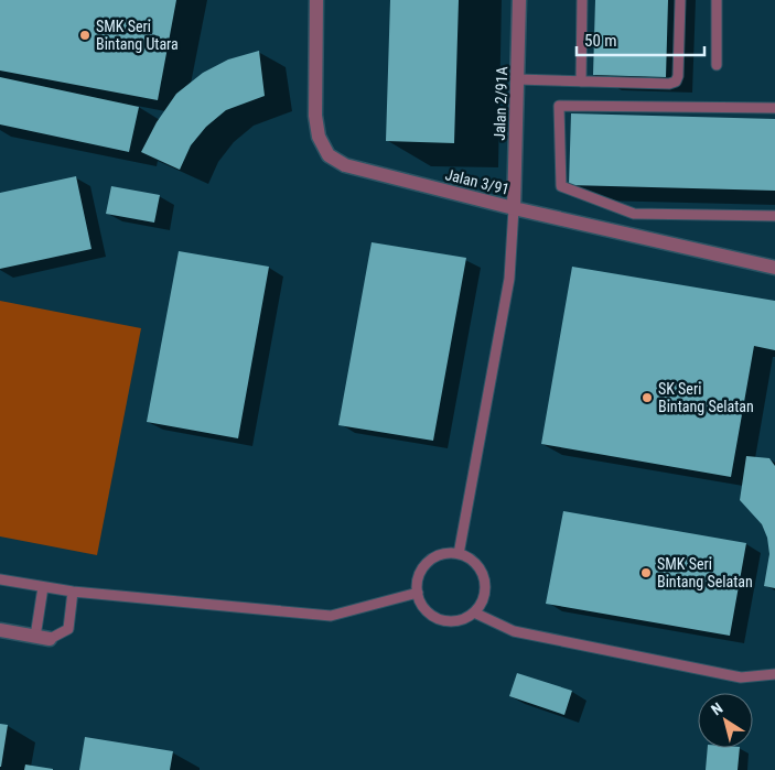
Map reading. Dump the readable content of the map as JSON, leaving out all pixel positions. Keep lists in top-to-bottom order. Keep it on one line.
{"streets":{"street":["Jalan 2/91A","Jalan 3/91"]},"crossings":[["Jalan 2/91A","Jalan 3/91"]],"places":["SMK Seri Bintang Utara","SK Seri Bintang Selatan","SMK Seri Bintang Selatan"],"scale_bar":"50 m","north":"top left"}
